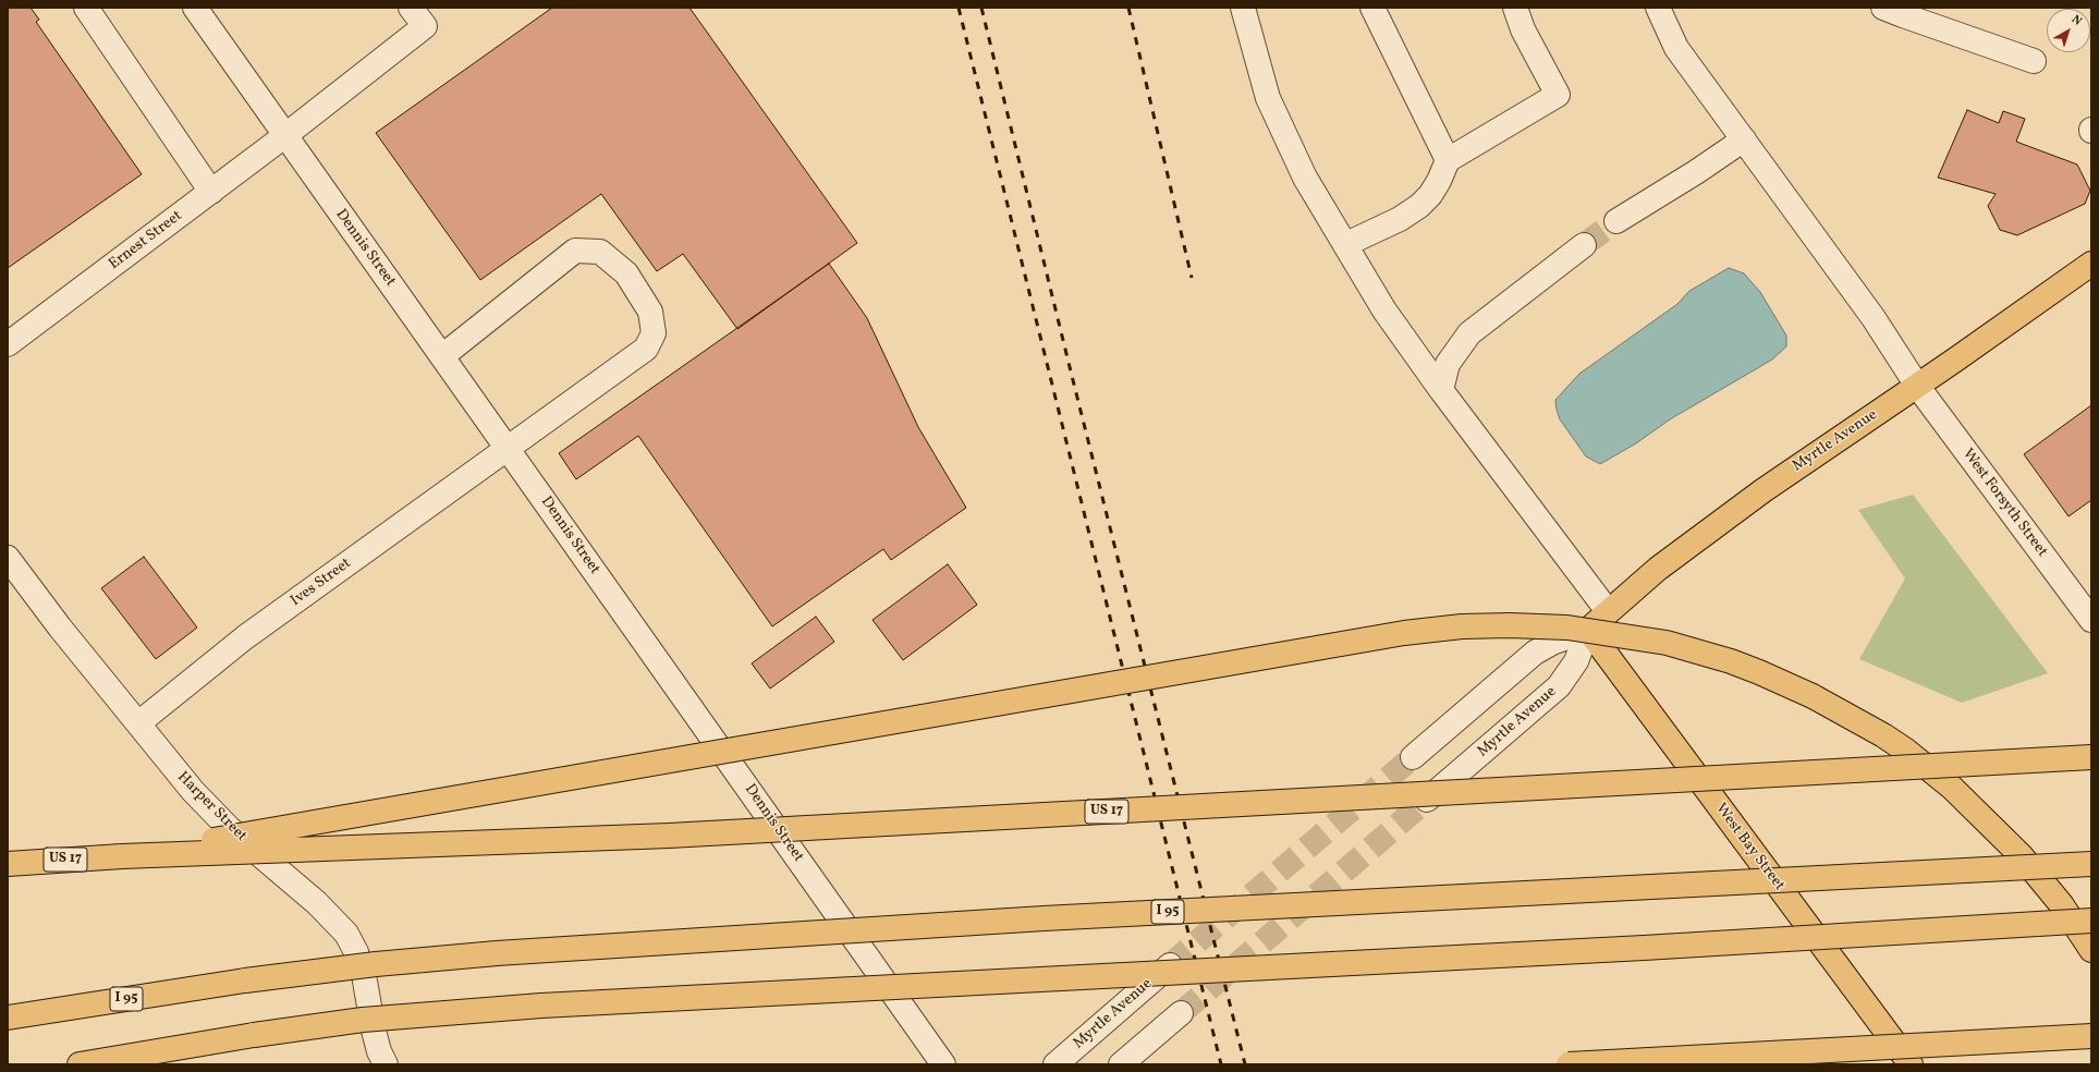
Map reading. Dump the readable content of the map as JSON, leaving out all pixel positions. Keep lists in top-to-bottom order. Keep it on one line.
{"streets":{"main road":["Myrtle Avenue","US 17","West Bay Street","I 95"],"street":["Ernest Street","Dennis Street","West Forsyth Street","Ives Street","Harper Street"]},"crossings":[["Ernest Street","Dennis Street"],["Dennis Street","Ives Street"],["Myrtle Avenue","West Forsyth Street"],["Myrtle Avenue","West Bay Street"],["Ives Street","Harper Street"]],"north":"top right"}
